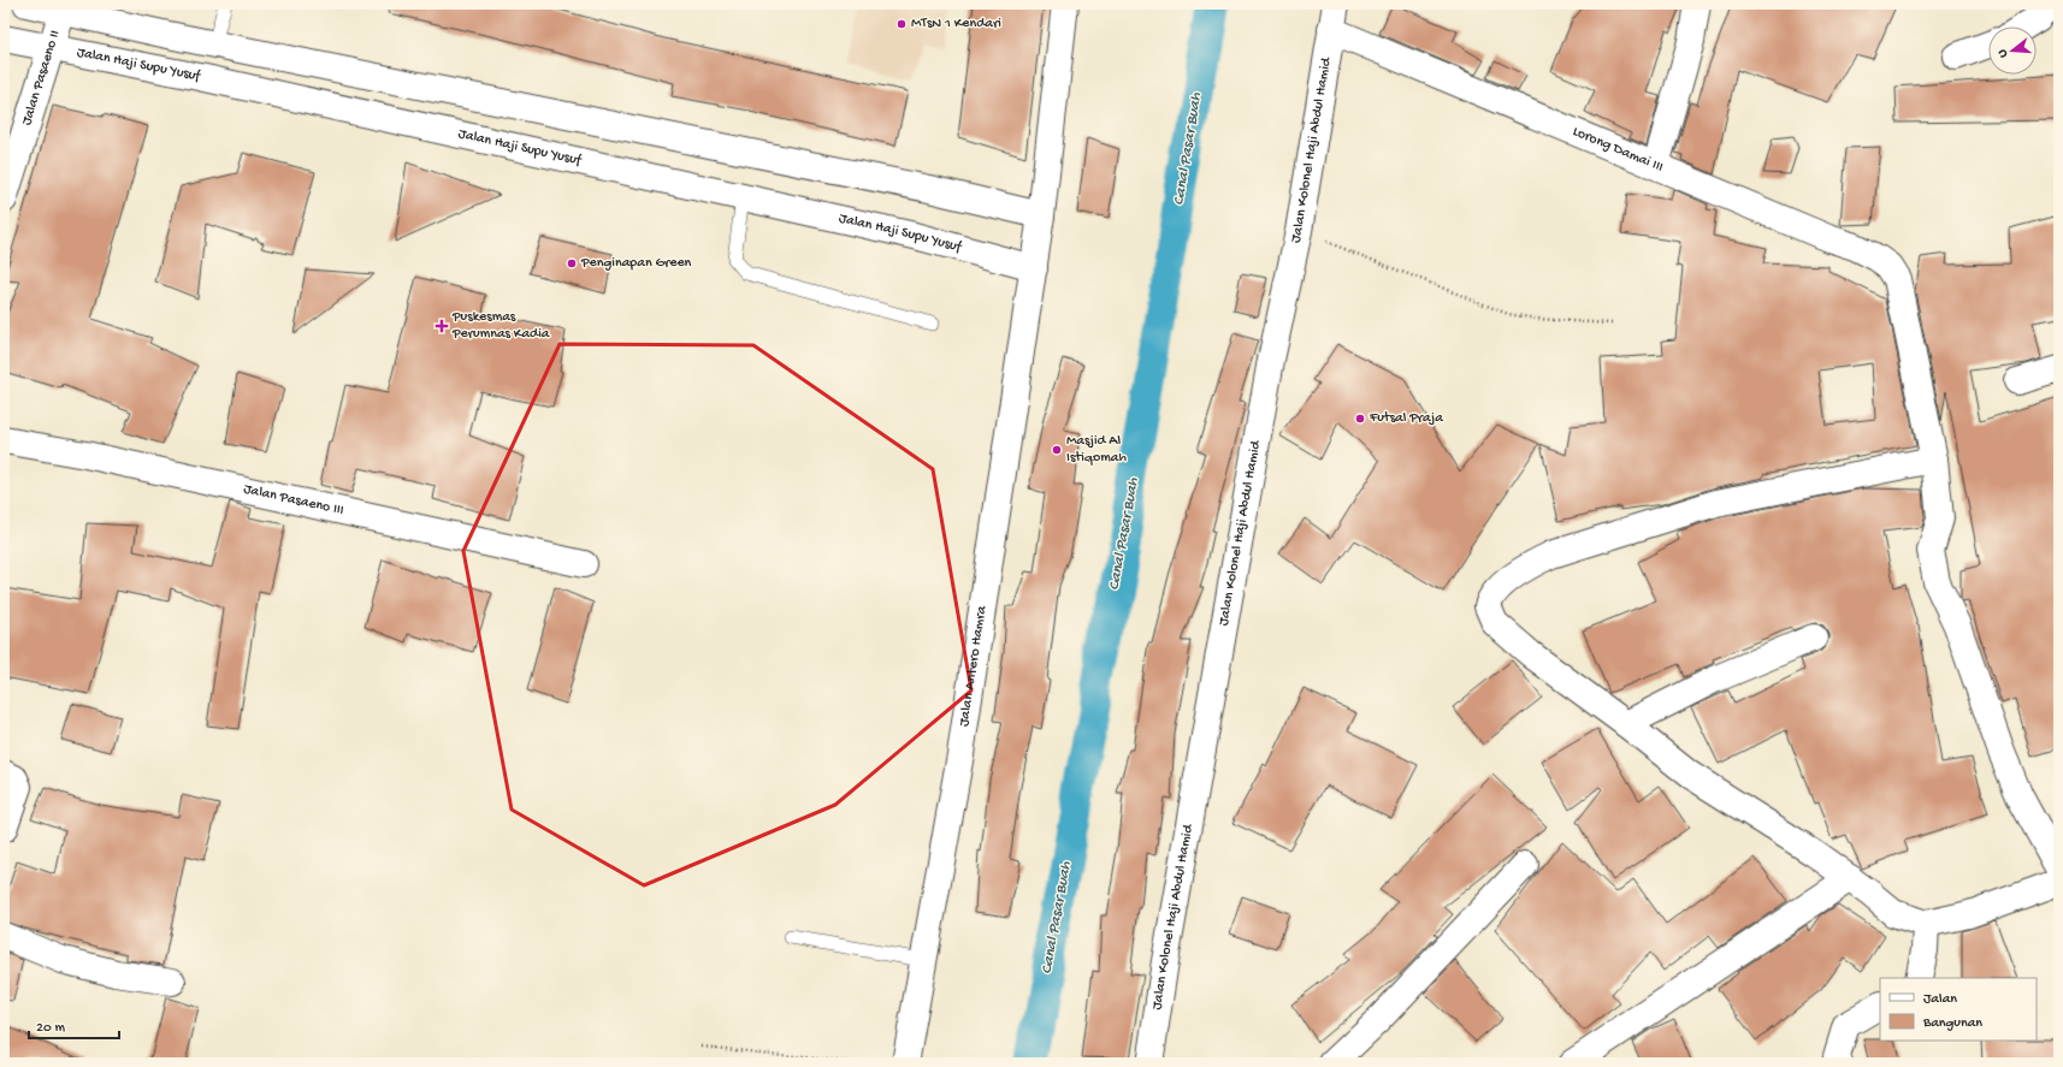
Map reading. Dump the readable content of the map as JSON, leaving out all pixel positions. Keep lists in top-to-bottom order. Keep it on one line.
{"streets":{"street":["Jalan Haji Supu Yusuf","Jalan Pasaeno II","Lorong Damai III","Jalan Kolonel Haji Abdul Hamid","Jalan Pasaeno III","Jalan Antero Hamra"]},"crossings":[["Jalan Haji Supu Yusuf","Jalan Pasaeno II"],["Jalan Haji Supu Yusuf","Jalan Antero Hamra"],["Lorong Damai III","Jalan Kolonel Haji Abdul Hamid"]],"water":["Canal Pasar Buah"],"places":{"other":["MTsN 1 Kendari","Penginapan Green","Futsal Praja","Masjid Al Istiqomah"],"health":["Puskesmas Perumnas Kadia"]},"legend":["Jalan","Bangunan"],"scale_bar":"20 m","north":"left"}
